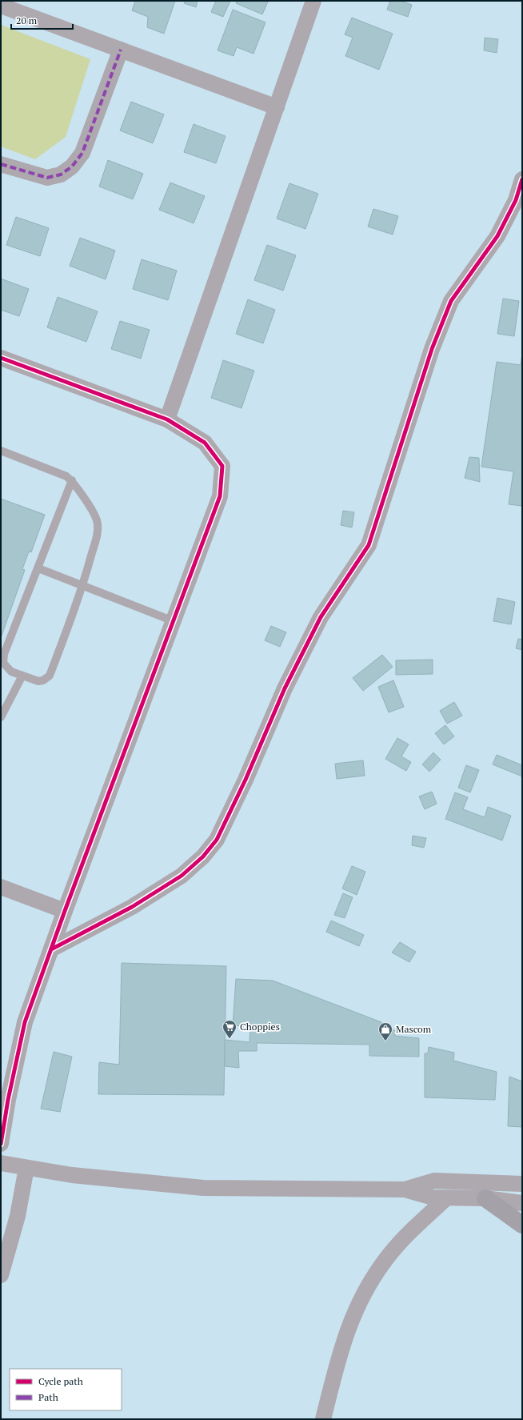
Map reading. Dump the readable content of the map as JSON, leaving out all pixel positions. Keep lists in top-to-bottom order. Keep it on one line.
{"places":{"supermarket":["Choppies"],"shop":["Mascom"]},"legend":["Cycle path","Path"],"scale_bar":"20 m"}
